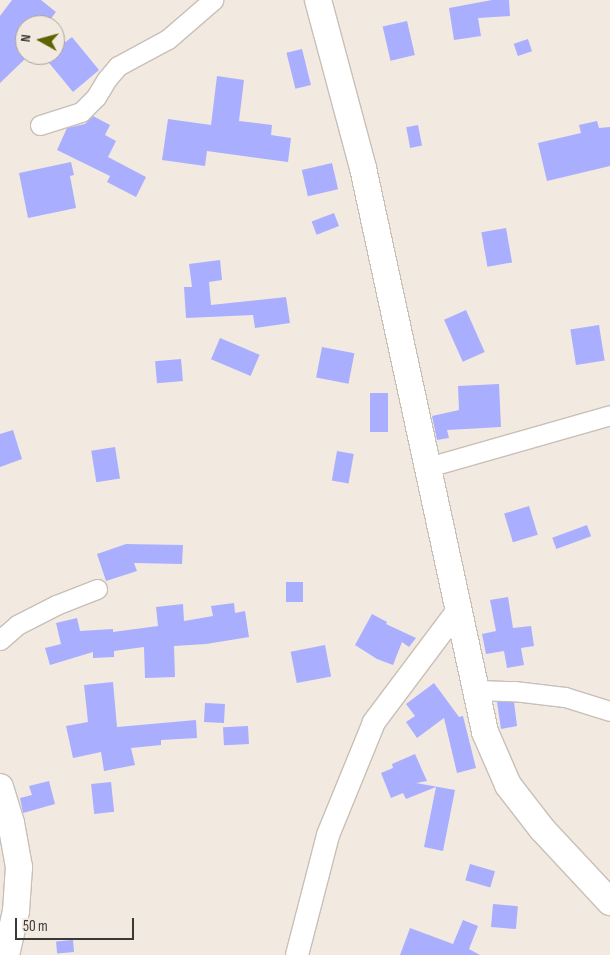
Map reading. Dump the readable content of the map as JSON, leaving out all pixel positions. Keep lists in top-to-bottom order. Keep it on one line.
{"scale_bar":"50 m","north":"left"}
